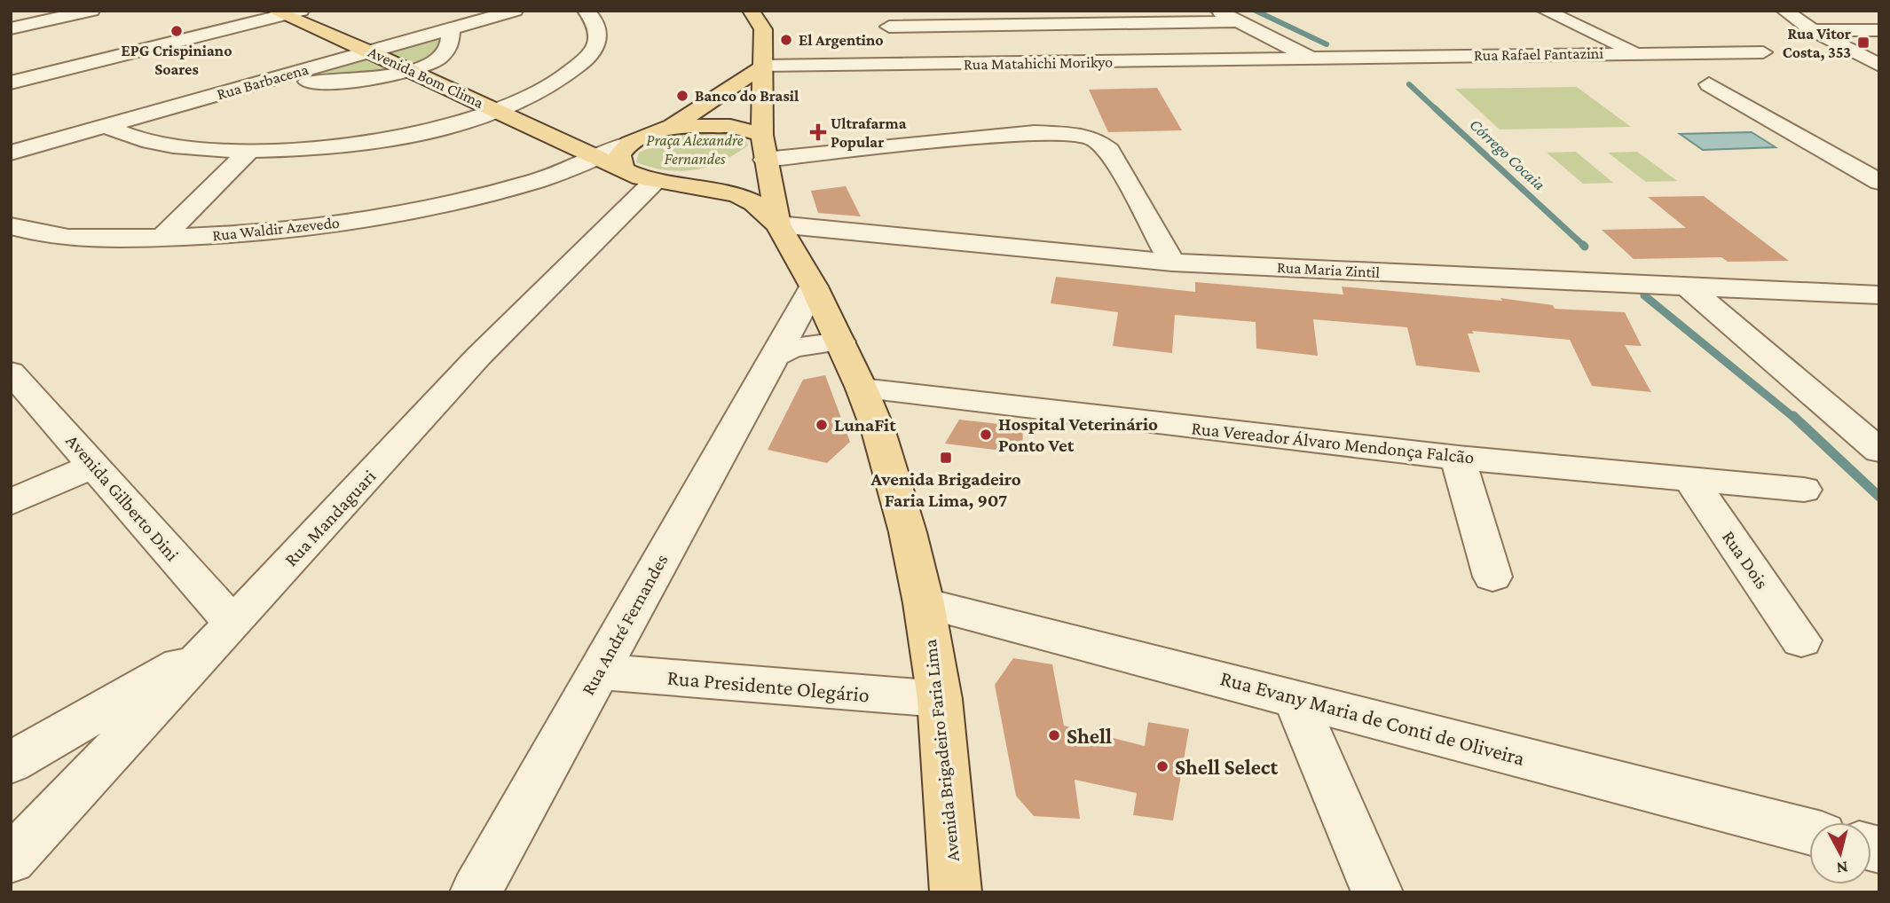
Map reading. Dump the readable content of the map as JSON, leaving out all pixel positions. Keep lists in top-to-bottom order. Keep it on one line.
{"streets":{"main road":["Avenida Bom Clima","Rua Waldir Azevedo","Avenida Brigadeiro Faria Lima"],"street":["Rua Rafael Fantazini","Rua Matahichi Morikyo","Rua Barbacena","Rua Maria Zintil","Rua Vereador Álvaro Mendonça Falcão","Avenida Gilberto Dini","Rua Mandaguari","Rua Dois","Rua André Fernandes","Rua Presidente Olegário","Rua Evany Maria de Conti de Oliveira"]},"crossings":[["Rua Rafael Fantazini","Rua Matahichi Morikyo"],["Rua Matahichi Morikyo","Rua Waldir Azevedo"],["Rua Matahichi Morikyo","Avenida Brigadeiro Faria Lima"],["Avenida Bom Clima","Rua Barbacena"],["Avenida Bom Clima","Rua Waldir Azevedo"],["Avenida Bom Clima","Rua Maria Zintil"],["Avenida Bom Clima","Rua Mandaguari"],["Avenida Bom Clima","Avenida Brigadeiro Faria Lima"],["Rua Waldir Azevedo","Rua Mandaguari"],["Rua Waldir Azevedo","Avenida Brigadeiro Faria Lima"],["Rua Maria Zintil","Avenida Brigadeiro Faria Lima"],["Rua Vereador Álvaro Mendonça Falcão","Rua Dois"],["Rua Vereador Álvaro Mendonça Falcão","Avenida Brigadeiro Faria Lima"],["Avenida Gilberto Dini","Rua Mandaguari"],["Rua André Fernandes","Rua Presidente Olegário"],["Rua André Fernandes","Avenida Brigadeiro Faria Lima"],["Rua Presidente Olegário","Avenida Brigadeiro Faria Lima"],["Rua Evany Maria de Conti de Oliveira","Avenida Brigadeiro Faria Lima"]],"water":["Córrego Cocaia"],"parks":["Praça Alexandre Fernandes"],"places":{"other":["EPG Crispiniano Soares","El Argentino","Banco do Brasil","LunaFit","Hospital Veterinário Ponto Vet","Shell","Shell Select"],"transit":["Rua Vitor Costa, 353","Avenida Brigadeiro Faria Lima, 907"],"health":["Ultrafarma Popular"]},"north":"bottom"}
